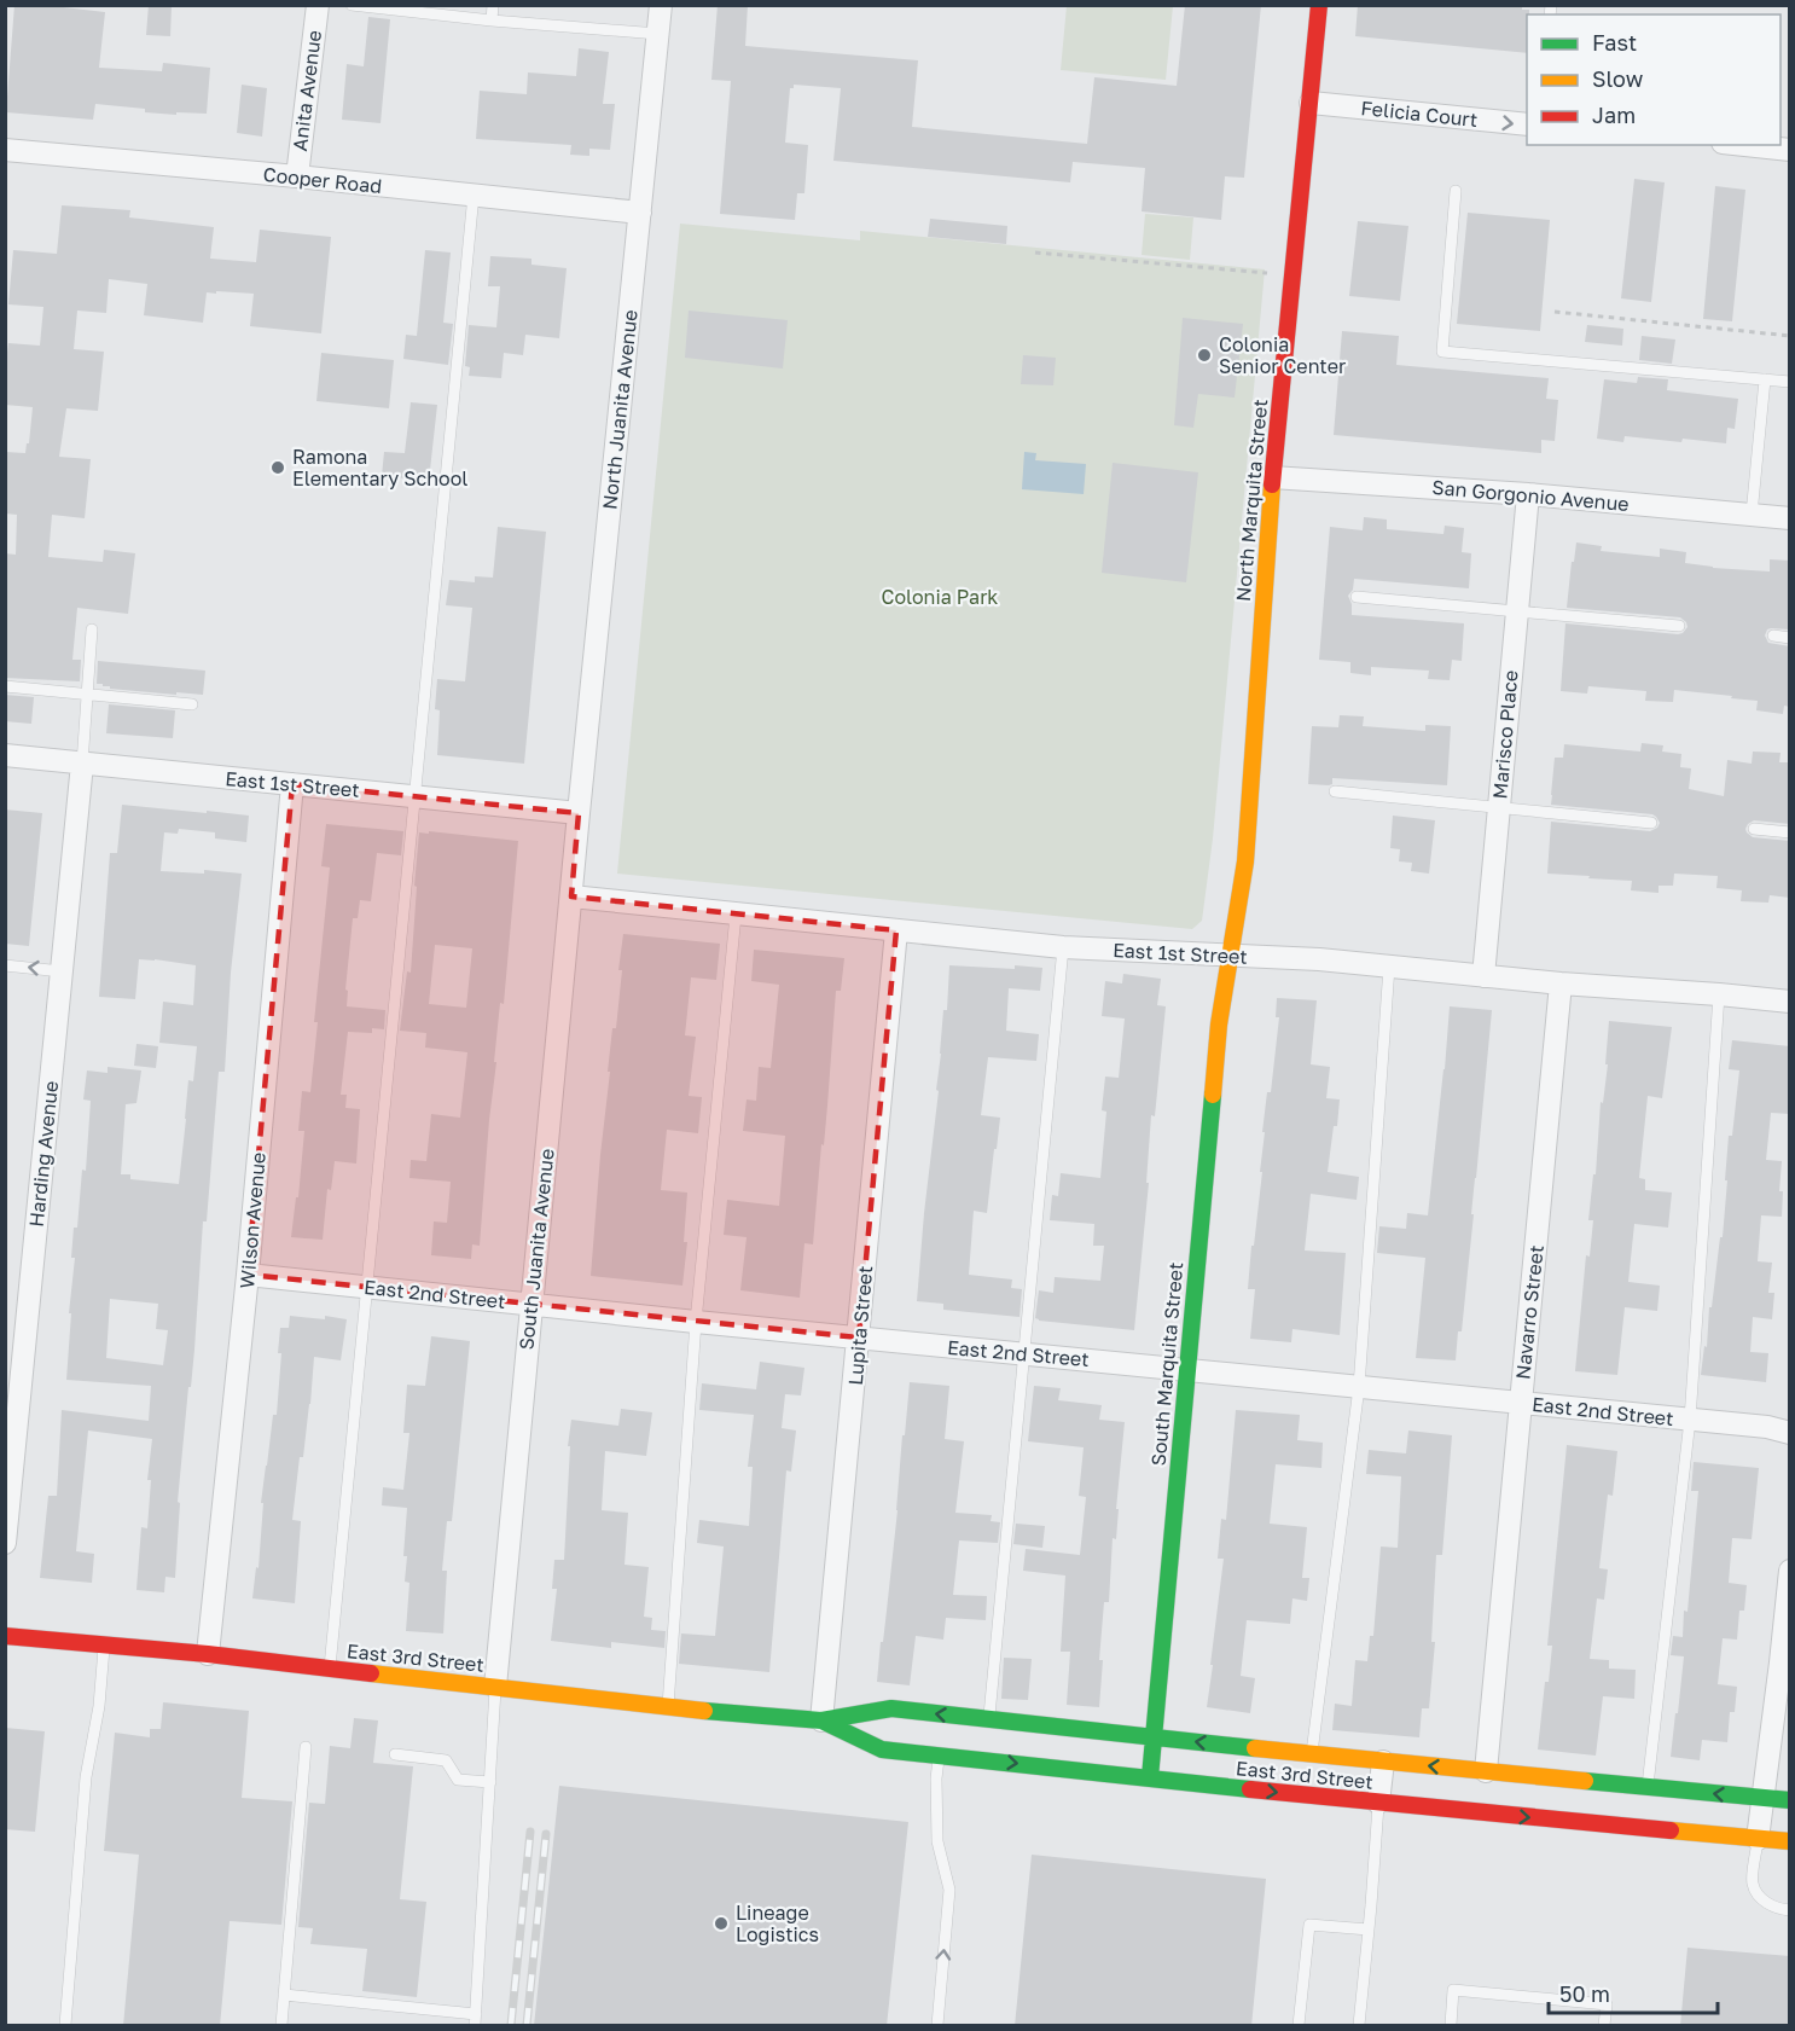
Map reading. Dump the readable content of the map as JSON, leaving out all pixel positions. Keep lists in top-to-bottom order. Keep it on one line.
{"streets":{"street":["Anita Avenue","Felicia Court","Cooper Road","North Juanita Avenue","San Gorgonio Avenue","North Marquita Street","Marisco Place","East 1st Street","Harding Avenue","Wilson Avenue","South Juanita Avenue","East 2nd Street","Navarro Street","Lupita Street","South Marquita Street","East 3rd Street"]},"crossings":[["Anita Avenue","Cooper Road"],["Felicia Court","North Marquita Street"],["Cooper Road","North Juanita Avenue"],["North Juanita Avenue","East 1st Street"],["North Juanita Avenue","South Juanita Avenue"],["San Gorgonio Avenue","North Marquita Street"],["San Gorgonio Avenue","Marisco Place"],["North Marquita Street","East 1st Street"],["North Marquita Street","South Marquita Street"],["Marisco Place","East 1st Street"],["East 1st Street","Harding Avenue"],["East 1st Street","Wilson Avenue"],["East 1st Street","South Juanita Avenue"],["East 1st Street","Navarro Street"],["East 1st Street","Lupita Street"],["East 1st Street","South Marquita Street"],["Wilson Avenue","East 2nd Street"],["Wilson Avenue","East 3rd Street"],["South Juanita Avenue","East 2nd Street"],["South Juanita Avenue","East 3rd Street"],["East 2nd Street","Navarro Street"],["East 2nd Street","Lupita Street"],["East 2nd Street","South Marquita Street"],["Navarro Street","East 3rd Street"],["Lupita Street","East 3rd Street"],["South Marquita Street","East 3rd Street"]],"one_way":["Felicia Court"],"parks":["Colonia Park"],"places":["Colonia Senior Center","Ramona Elementary School","Lineage Logistics"],"legend":["Fast","Slow","Jam"],"scale_bar":"50 m"}
